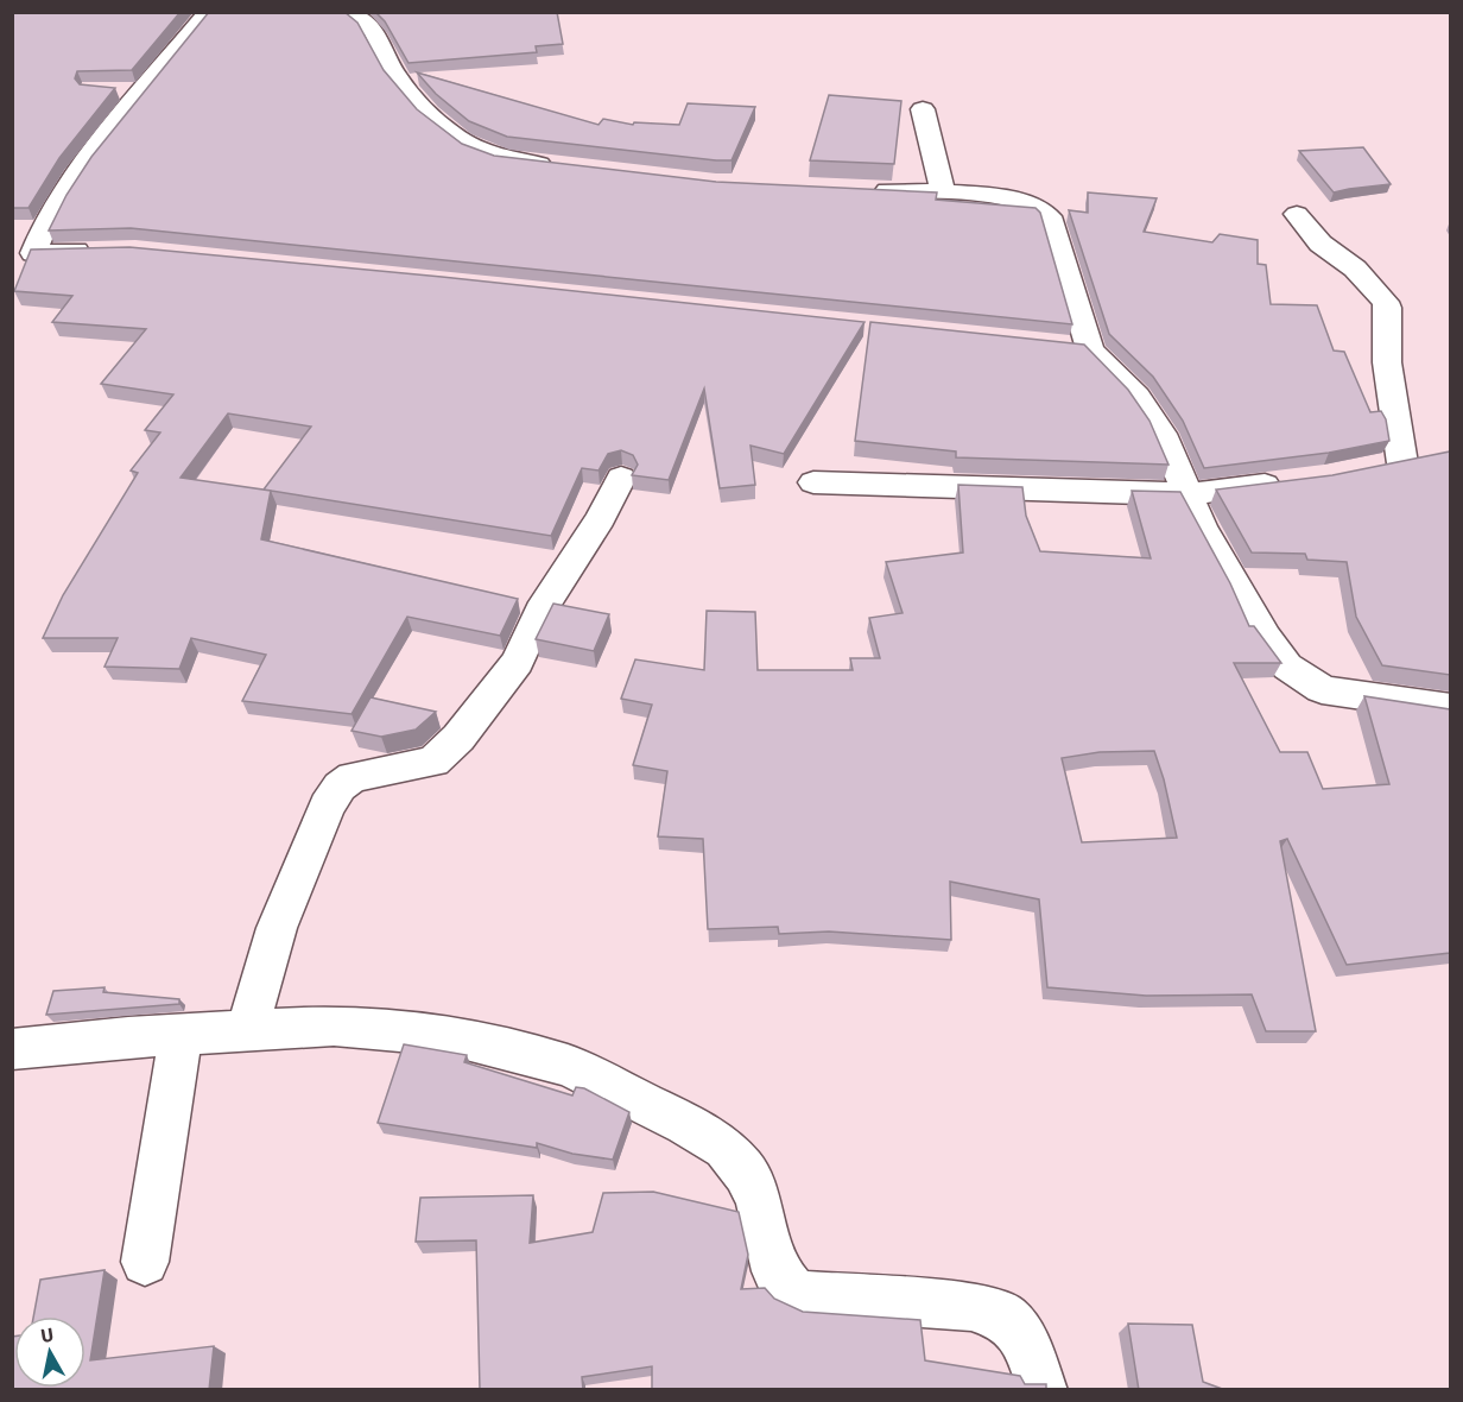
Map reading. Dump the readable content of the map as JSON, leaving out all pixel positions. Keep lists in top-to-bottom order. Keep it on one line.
{"north":"top"}
